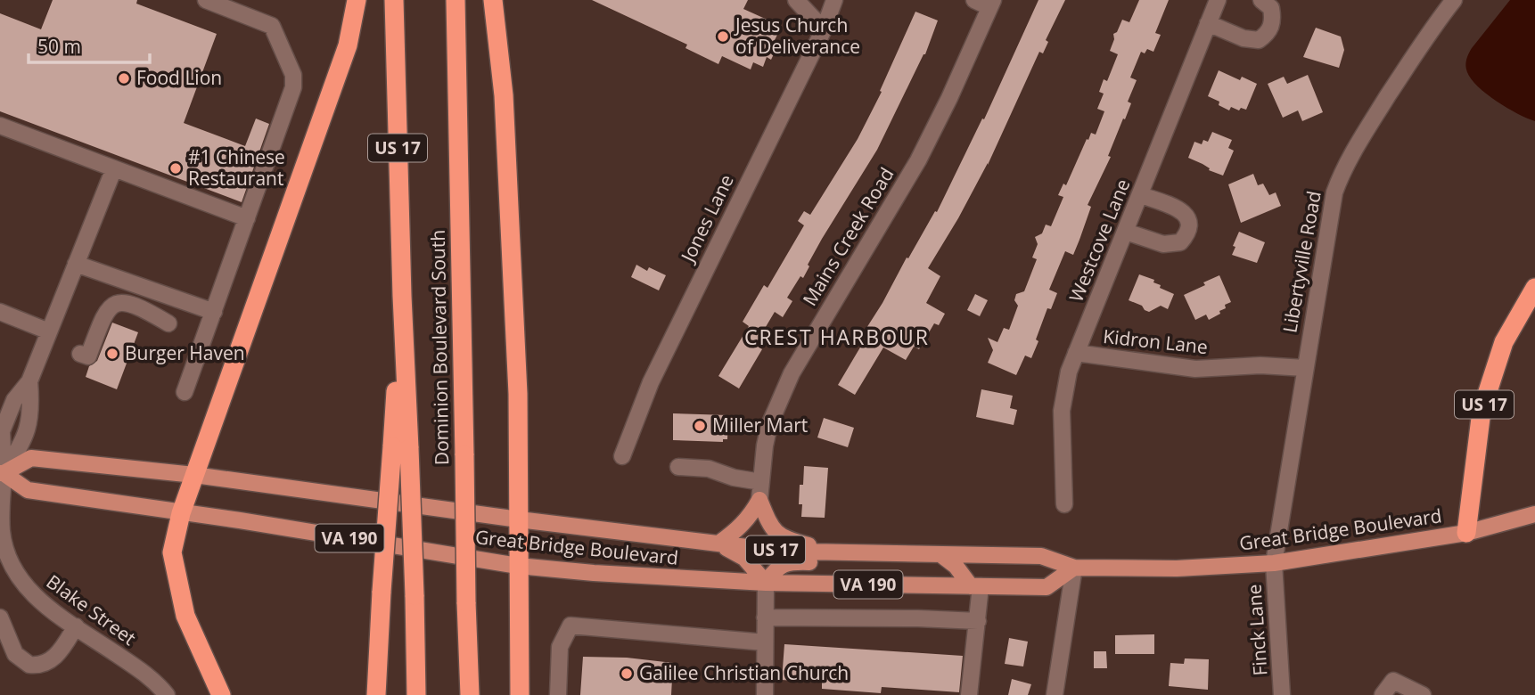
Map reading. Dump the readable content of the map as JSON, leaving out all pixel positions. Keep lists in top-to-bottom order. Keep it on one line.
{"streets":{"highway":["US 17","Dominion Boulevard South"],"main road":["Great Bridge Boulevard","VA 190"],"street":["Jones Lane","Mains Creek Road","Westcove Lane","Libertyville Road","Kidron Lane","Blake Street","Finck Lane"]},"crossings":[["US 17","Great Bridge Boulevard"],["Westcove Lane","Kidron Lane"],["Libertyville Road","Kidron Lane"],["Libertyville Road","Great Bridge Boulevard"],["Libertyville Road","Finck Lane"],["Great Bridge Boulevard","Blake Street"],["Great Bridge Boulevard","Finck Lane"]],"districts":["CREST HARBOUR"],"places":["Jesus Church of Deliverance","Food Lion","#1 Chinese Restaurant","Burger Haven","Miller Mart","Galilee Christian Church"],"scale_bar":"50 m"}
